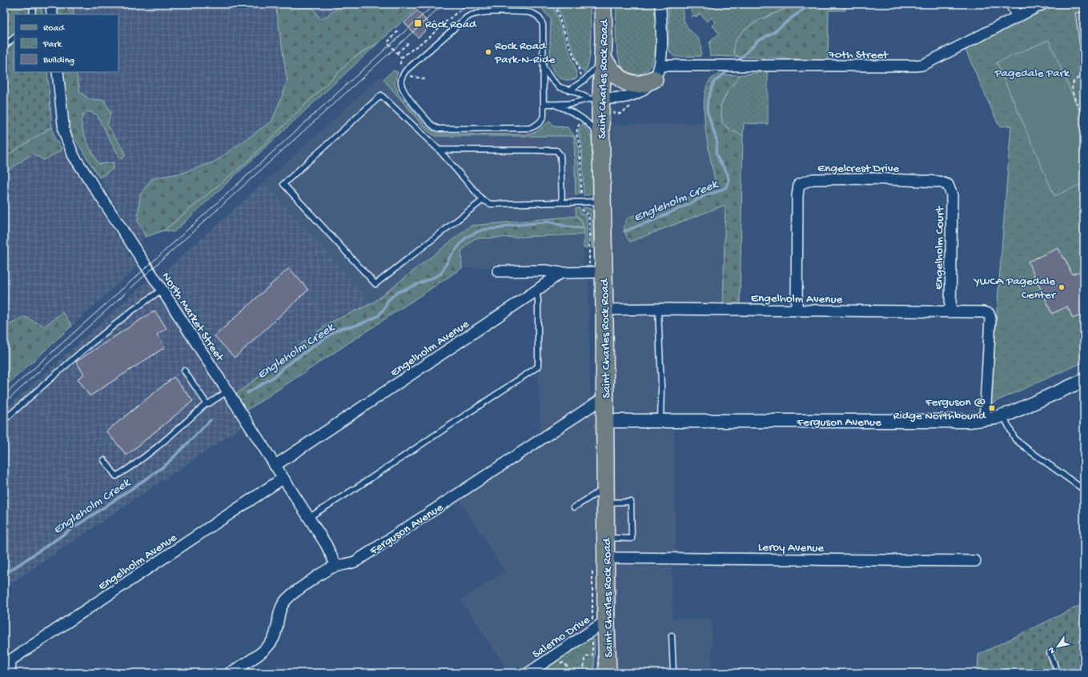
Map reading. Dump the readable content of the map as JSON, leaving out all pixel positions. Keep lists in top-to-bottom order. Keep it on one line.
{"streets":{"main road":["Saint Charles Rock Road"],"street":["70th Street","Engelcrest Drive","Engelholm Court","Engelholm Avenue","North Market Street","Ferguson Avenue","Leroy Avenue","Salerno Drive"]},"crossings":[["Saint Charles Rock Road","Engelholm Avenue"],["Saint Charles Rock Road","Ferguson Avenue"],["Saint Charles Rock Road","Leroy Avenue"],["Saint Charles Rock Road","Salerno Drive"],["Engelcrest Drive","Engelholm Court"],["Engelcrest Drive","Engelholm Avenue"],["Engelholm Court","Engelholm Avenue"],["Engelholm Avenue","North Market Street"],["Engelholm Avenue","Ferguson Avenue"],["North Market Street","Ferguson Avenue"]],"water":["Engleholm Creek"],"parks":["Pagedale Park"],"places":{"transit":["Rock Road","Ferguson @ Ridge Northbound"],"other":["Rock Road Park-N-Ride","YWCA Pagedale Center"]},"legend":["Road","Park","Building"],"north":"bottom left"}
